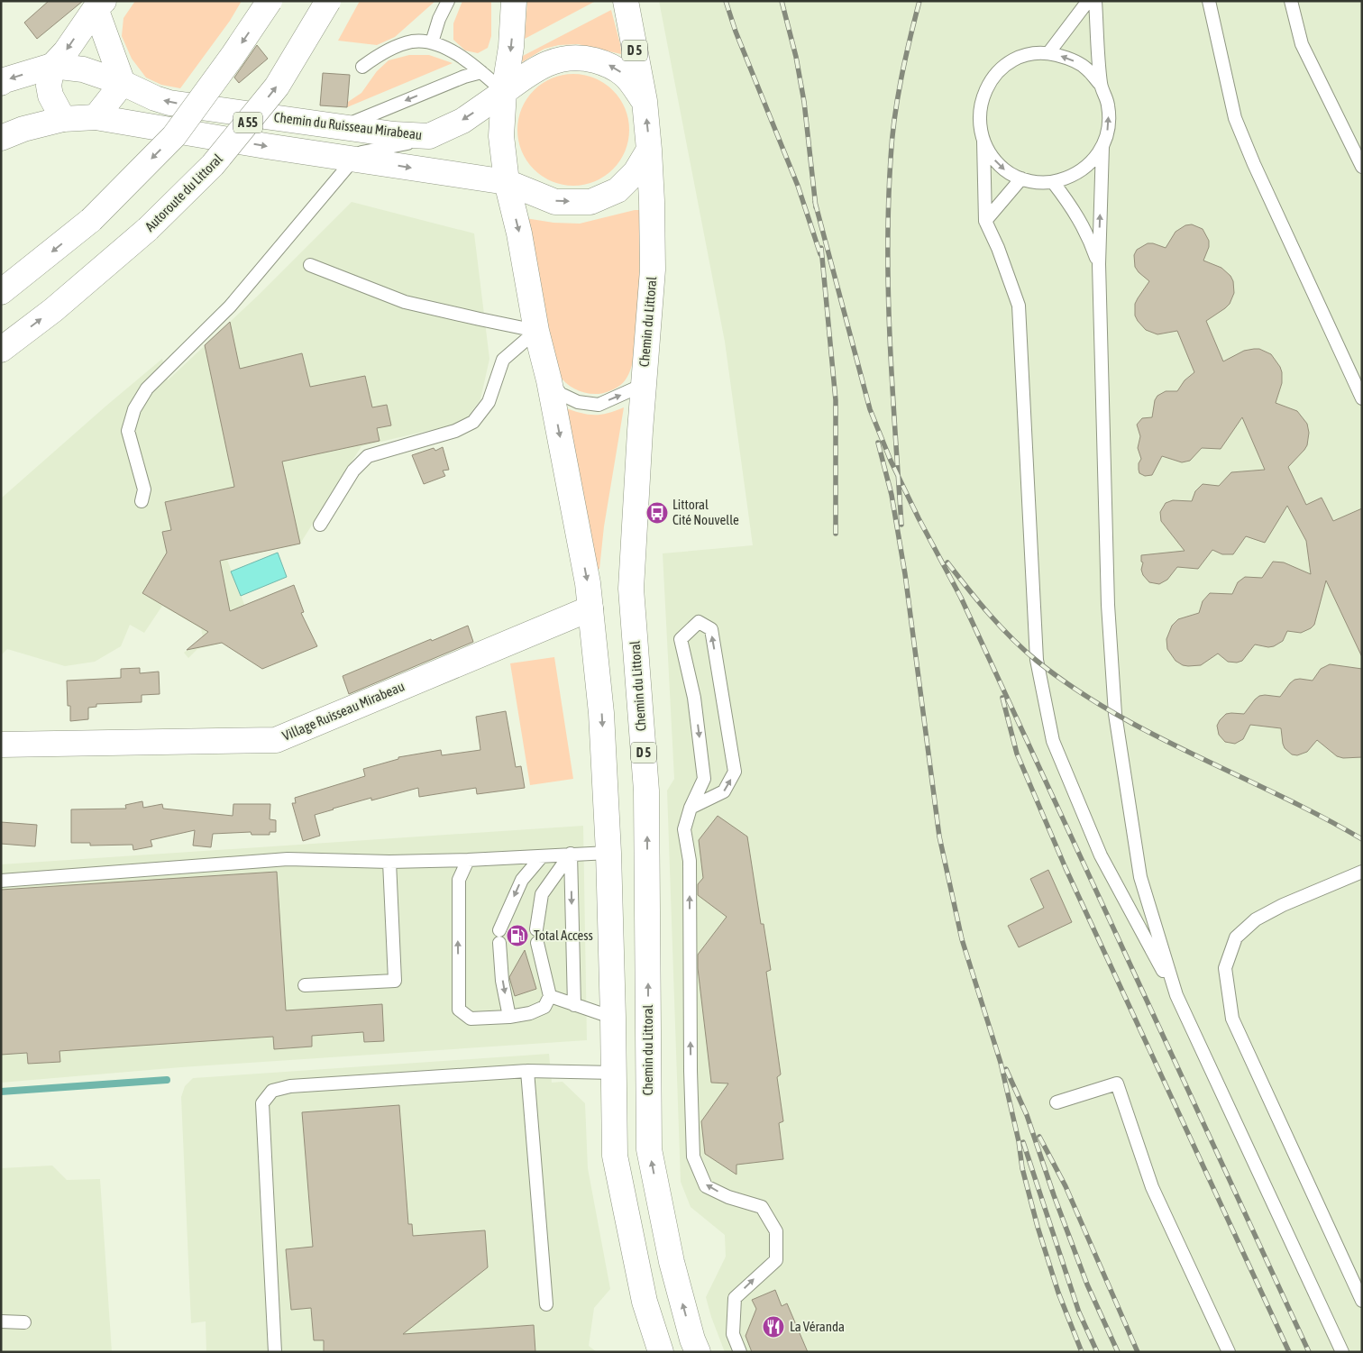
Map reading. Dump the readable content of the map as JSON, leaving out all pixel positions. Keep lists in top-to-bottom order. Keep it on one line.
{"streets":{"main road":["D 5","A 55","Chemin du Ruisseau Mirabeau","Autoroute du Littoral","Chemin du Littoral","Village Ruisseau Mirabeau"]},"crossings":[["D 5","Chemin du Ruisseau Mirabeau"],["D 5","Chemin du Littoral"],["Chemin du Ruisseau Mirabeau","Chemin du Littoral"]],"places":{"bus stop":["Littoral Cité Nouvelle"],"fuel station":["Total Access"],"restaurant":["La Véranda"]}}
